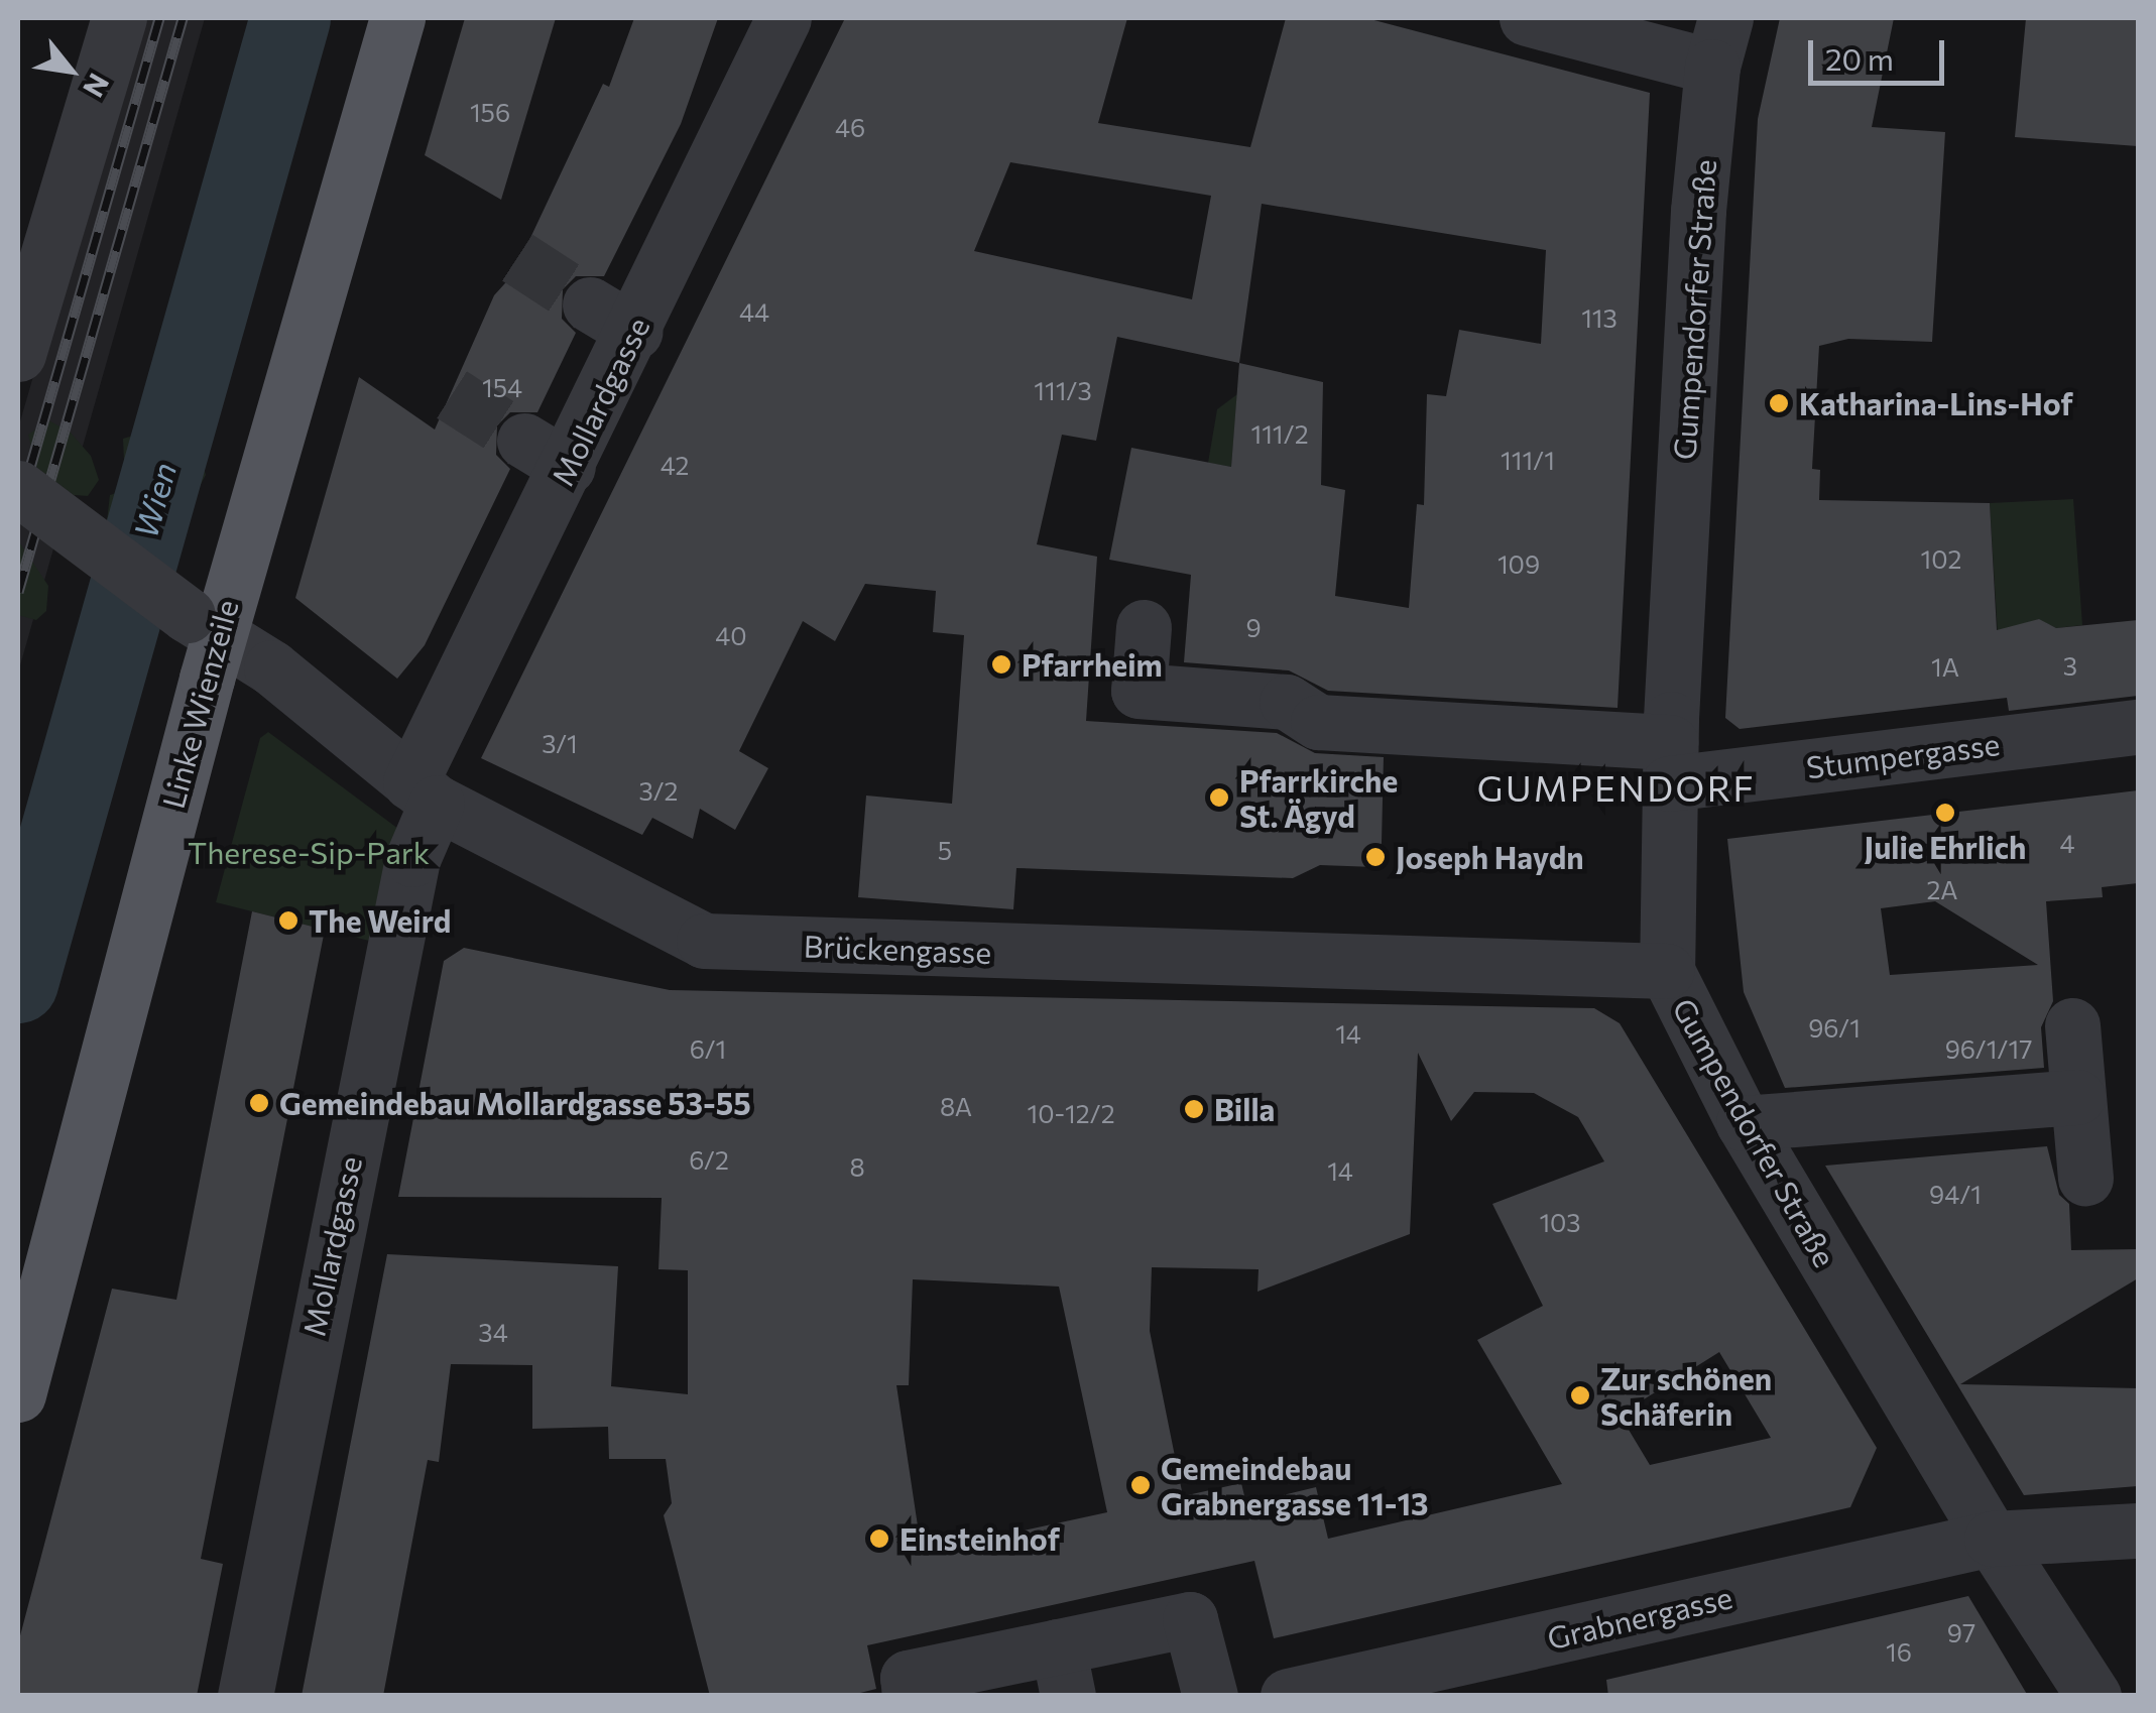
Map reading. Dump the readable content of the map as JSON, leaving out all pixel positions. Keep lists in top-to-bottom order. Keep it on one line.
{"streets":{"main road":["Linke Wienzeile"],"street":["Gumpendorfer Straße","Mollardgasse","Stumpergasse","Brückengasse","Grabnergasse"]},"crossings":[["Gumpendorfer Straße","Stumpergasse"],["Gumpendorfer Straße","Brückengasse"],["Gumpendorfer Straße","Grabnergasse"],["Mollardgasse","Brückengasse"],["Linke Wienzeile","Brückengasse"]],"districts":["GUMPENDORF"],"water":["Wien"],"parks":["Therese-Sip-Park"],"places":["Katharina-Lins-Hof","Pfarrheim","Pfarrkirche St. Ägyd","Julie Ehrlich","Joseph Haydn","The Weird","Gemeindebau Mollardgasse 53-55","Billa","Zur schönen Schäferin","Gemeindebau Grabnergasse 11-13","Einsteinhof"],"house_numbers":["156","46","44","113","154","111/3","111/2","111/1","42","102","109","9","40","3","1A","3/1","3/2","4","5","2A","96/1","14","6/1","96/1/17","8A","10-12/2","6/2","8","14","94/1","103","34","97","16"],"scale_bar":"20 m","north":"bottom right"}
